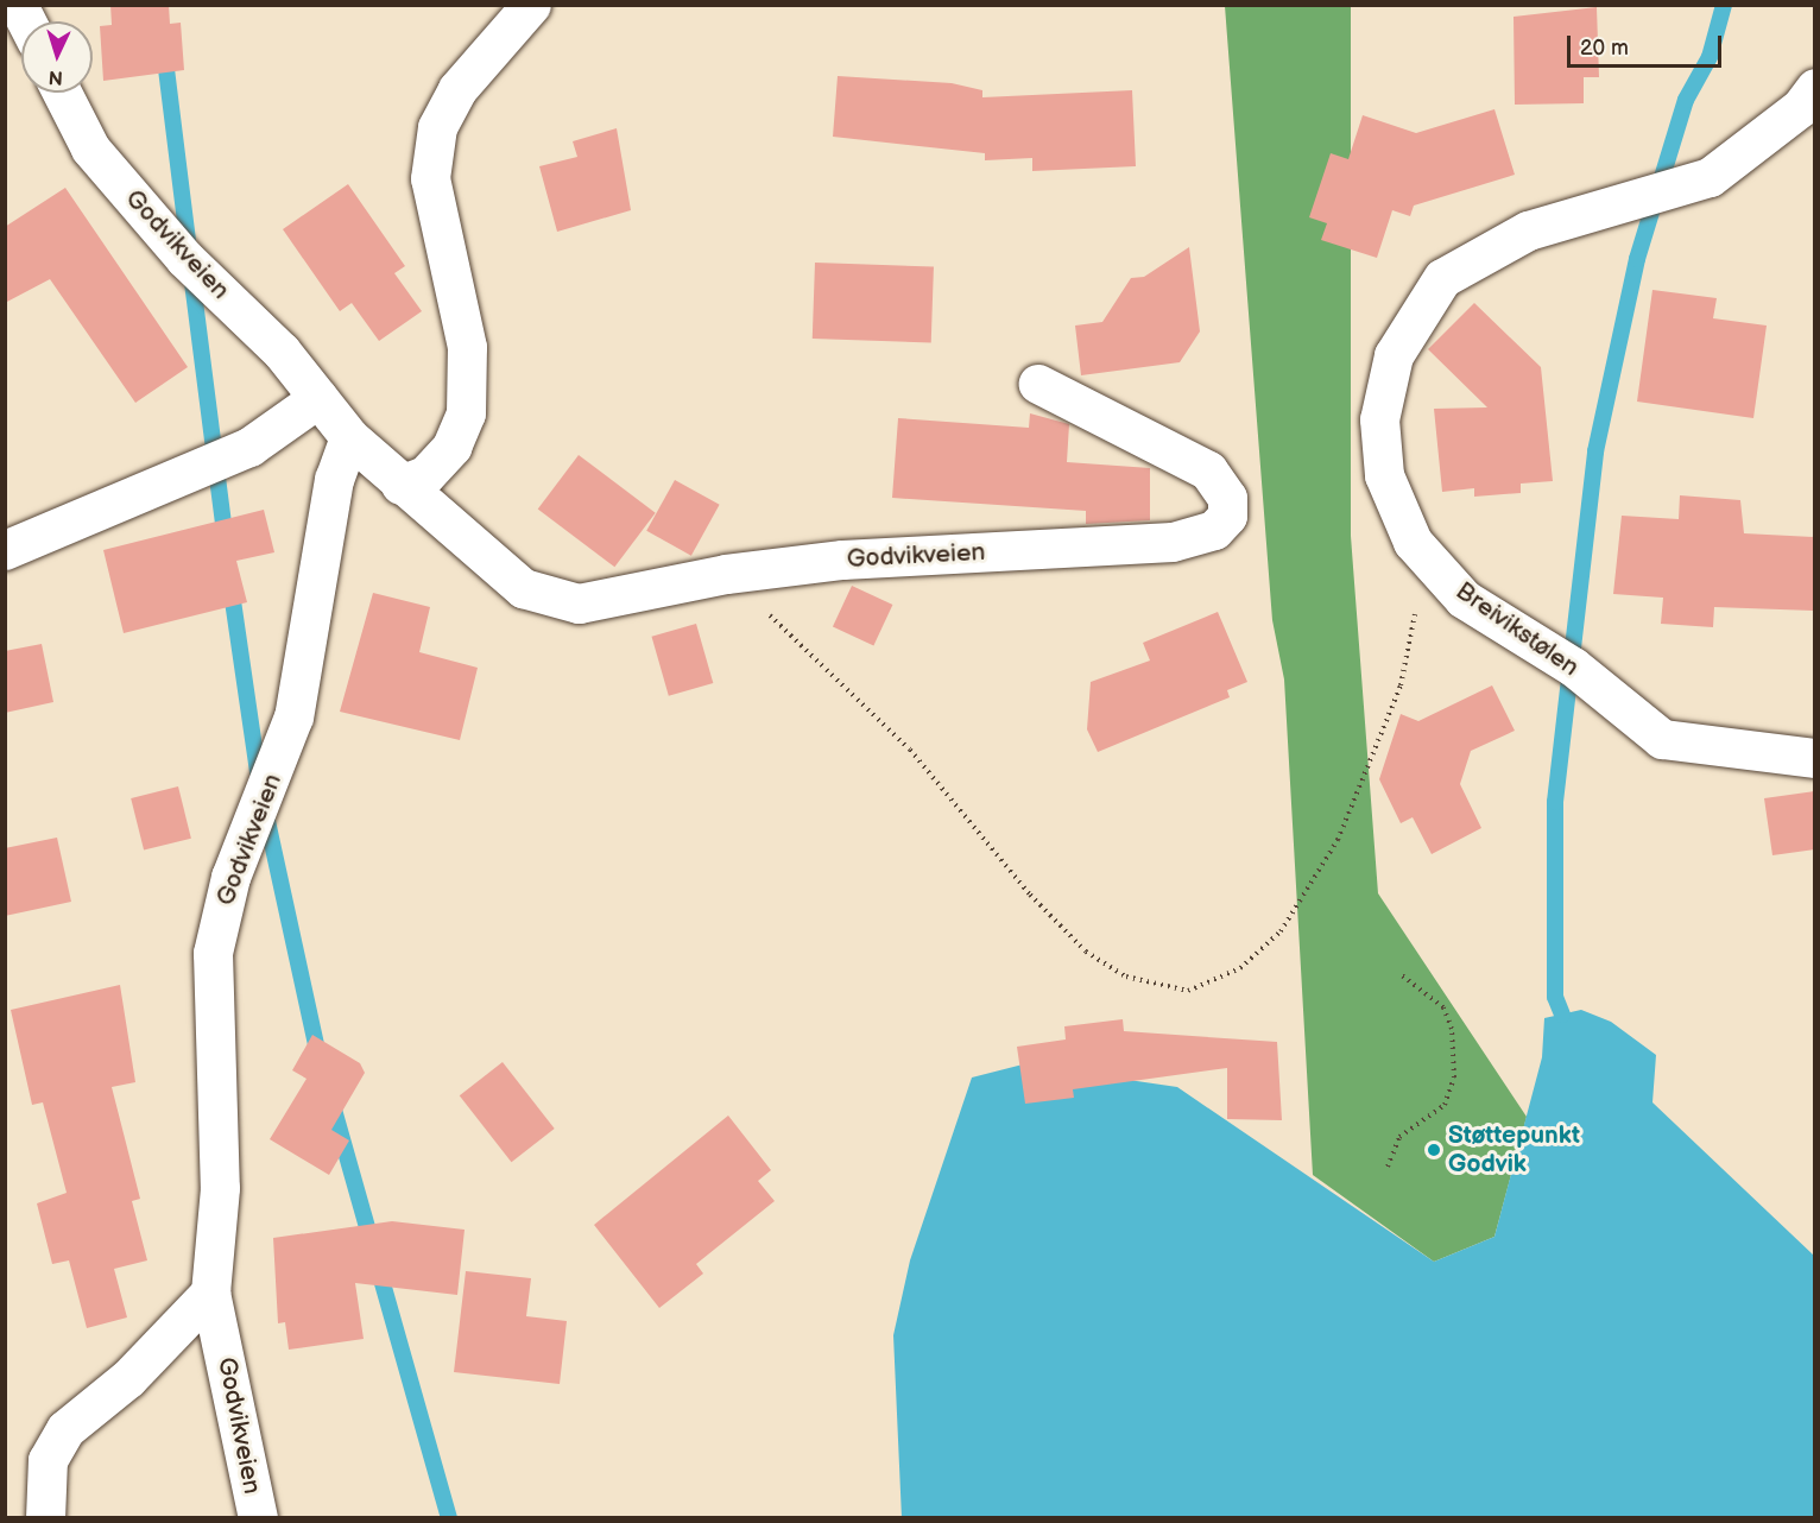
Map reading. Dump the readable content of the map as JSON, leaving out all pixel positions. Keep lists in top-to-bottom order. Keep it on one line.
{"streets":{"street":["Godvikveien","Breivikstølen"]},"places":["Støttepunkt Godvik"],"scale_bar":"20 m","north":"bottom"}
